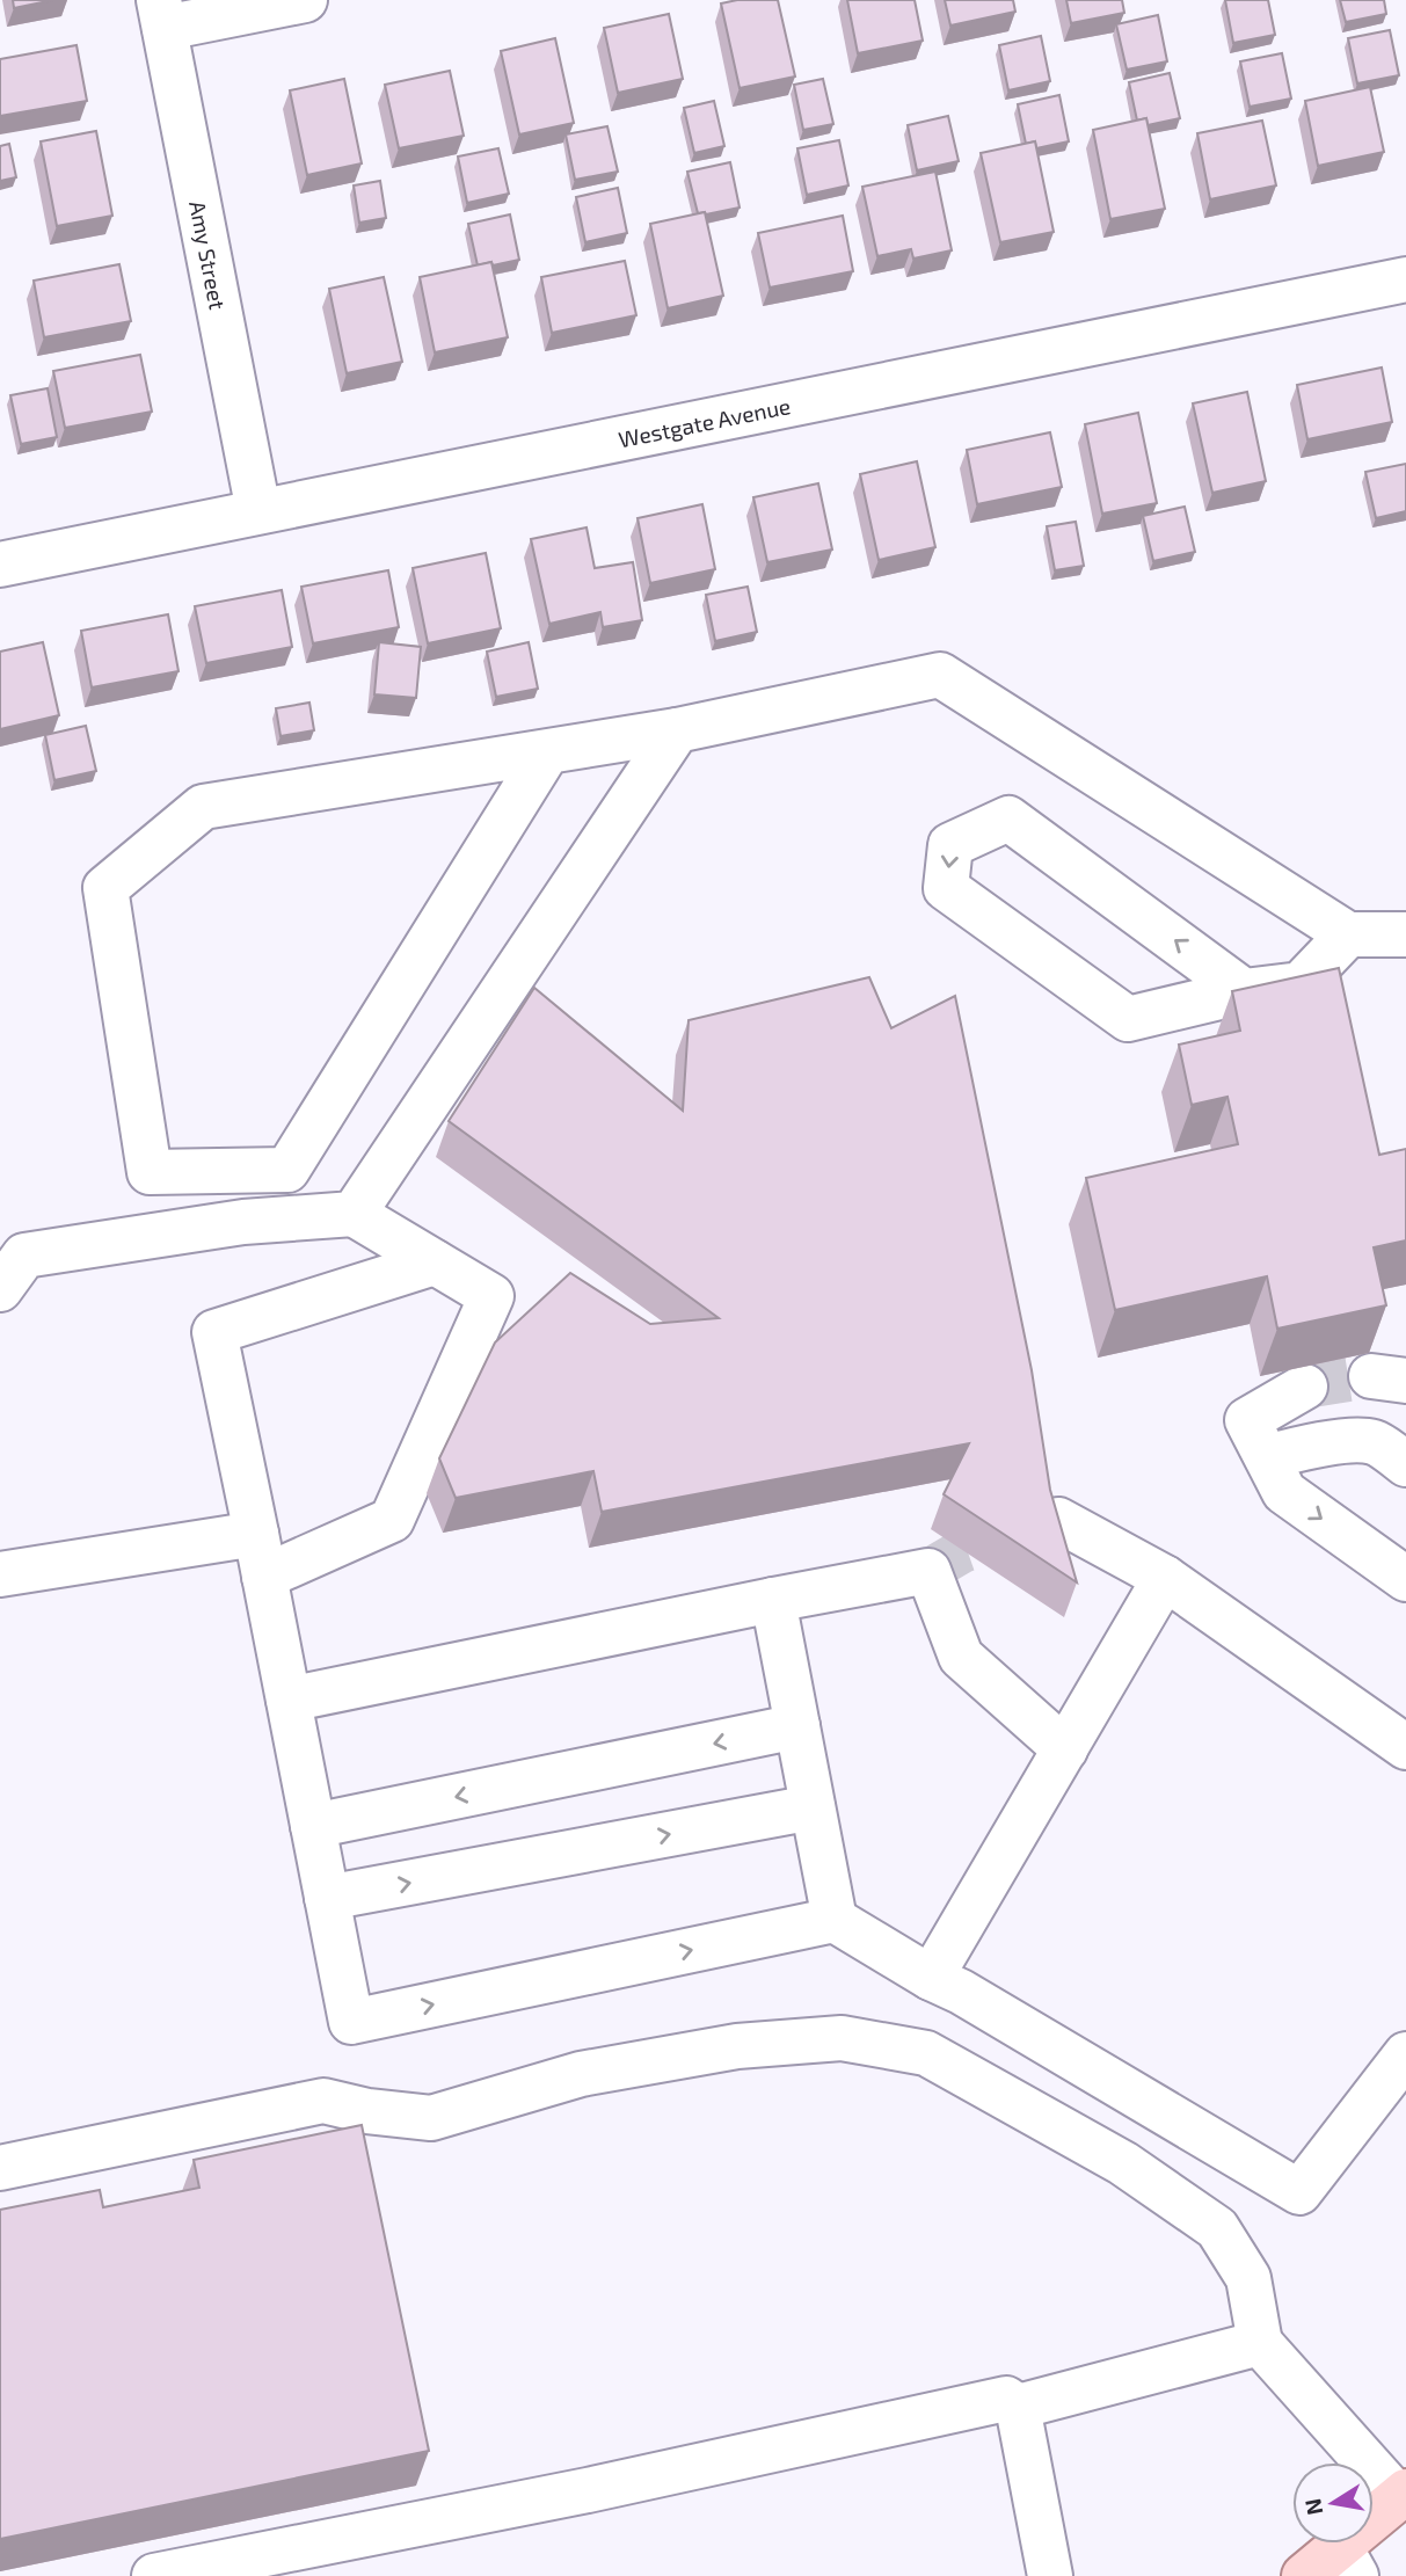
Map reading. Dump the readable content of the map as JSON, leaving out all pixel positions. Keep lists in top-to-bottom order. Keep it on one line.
{"streets":{"street":["Amy Street","Westgate Avenue"]},"crossings":[["Amy Street","Westgate Avenue"]],"north":"left"}
